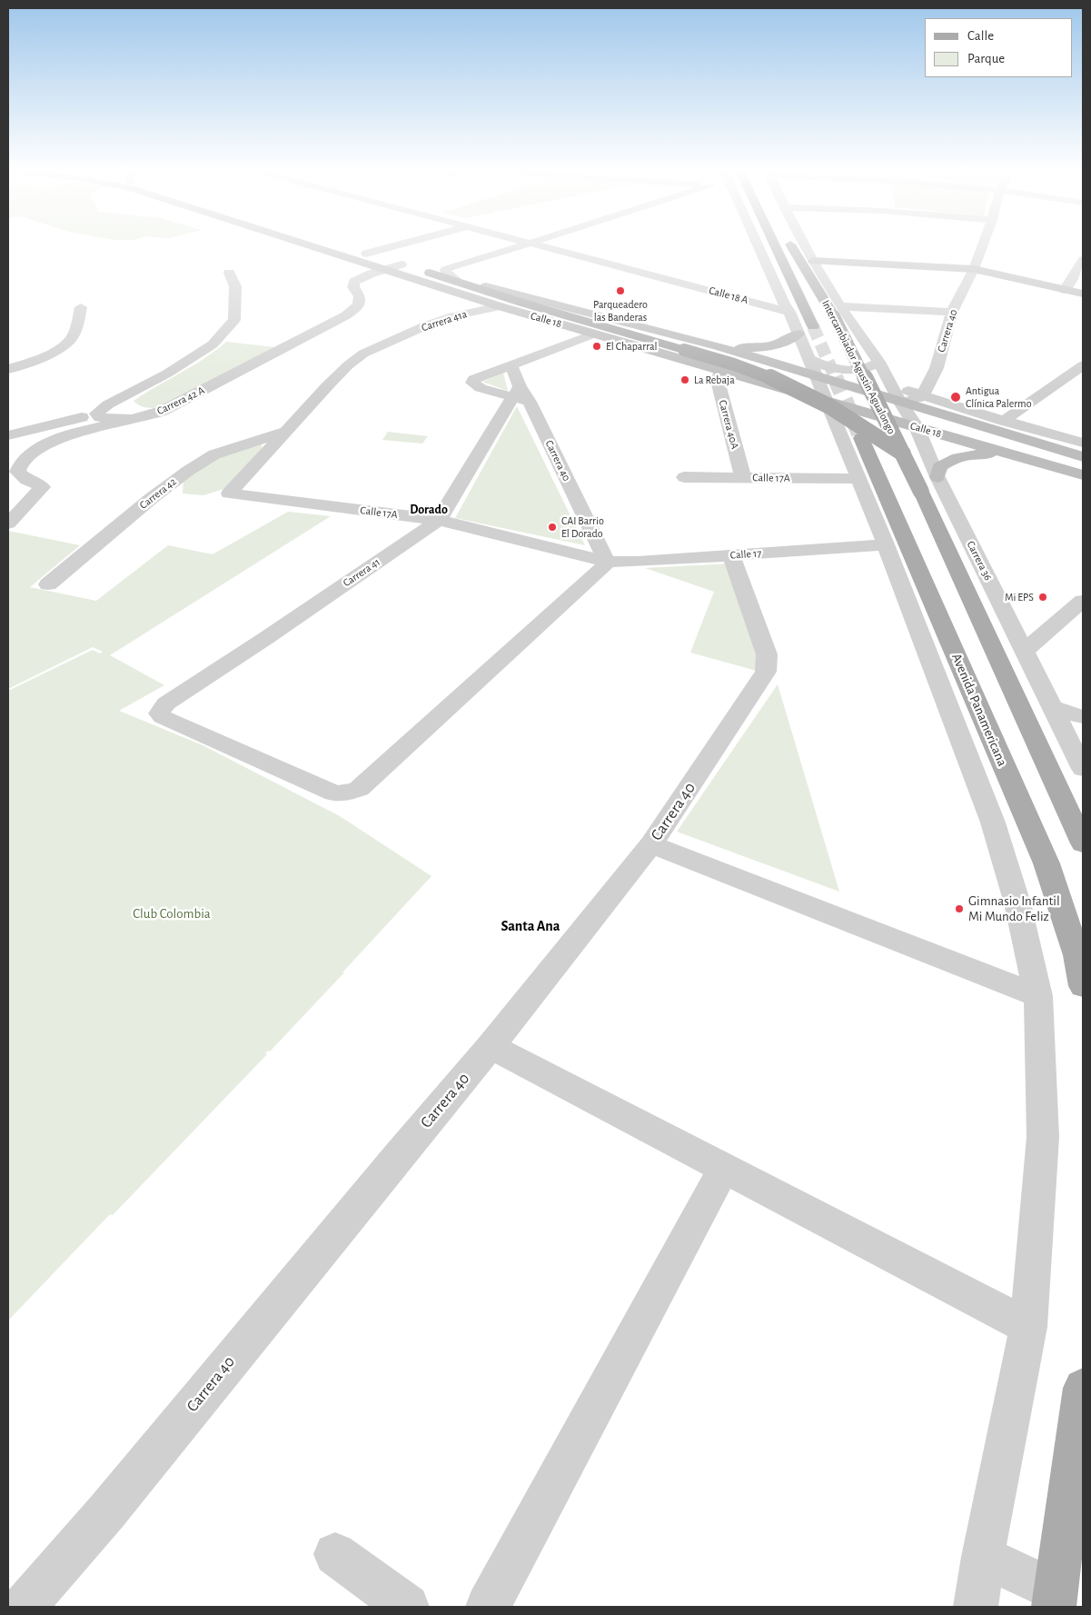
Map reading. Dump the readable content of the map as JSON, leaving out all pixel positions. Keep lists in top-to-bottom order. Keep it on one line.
{"streets":{"main road":["Calle 18","Intercambiador Agustin Agualongo","Avenida Panamericana"],"street":["Calle 18 A","Carrera 41a","Carrera 40","Carrera 42 A","Carrera 40A","Calle 17A","Carrera 42","Calle 17","Carrera 36","Carrera 41"]},"crossings":[["Calle 18 A","Intercambiador Agustin Agualongo"],["Calle 18","Carrera 41a"],["Calle 18","Carrera 42 A"],["Calle 18","Carrera 40A"],["Calle 18","Carrera 36"],["Carrera 41a","Carrera 42"],["Carrera 40","Calle 17A"],["Carrera 40","Calle 17"],["Carrera 40","Carrera 41"],["Intercambiador Agustin Agualongo","Carrera 36"],["Carrera 40A","Calle 17A"],["Calle 17A","Carrera 42"],["Calle 17A","Calle 17"],["Calle 17A","Carrera 41"],["Calle 17","Carrera 41"]],"districts":["Dorado","Santa Ana"],"parks":["Club Colombia"],"places":["Parqueadero las Banderas","El Chaparral","La Rebaja","Antigua Clínica Palermo","CAI Barrio El Dorado","Mi EPS","Gimnasio Infantil Mi Mundo Feliz"],"legend":["Calle","Parque"]}
